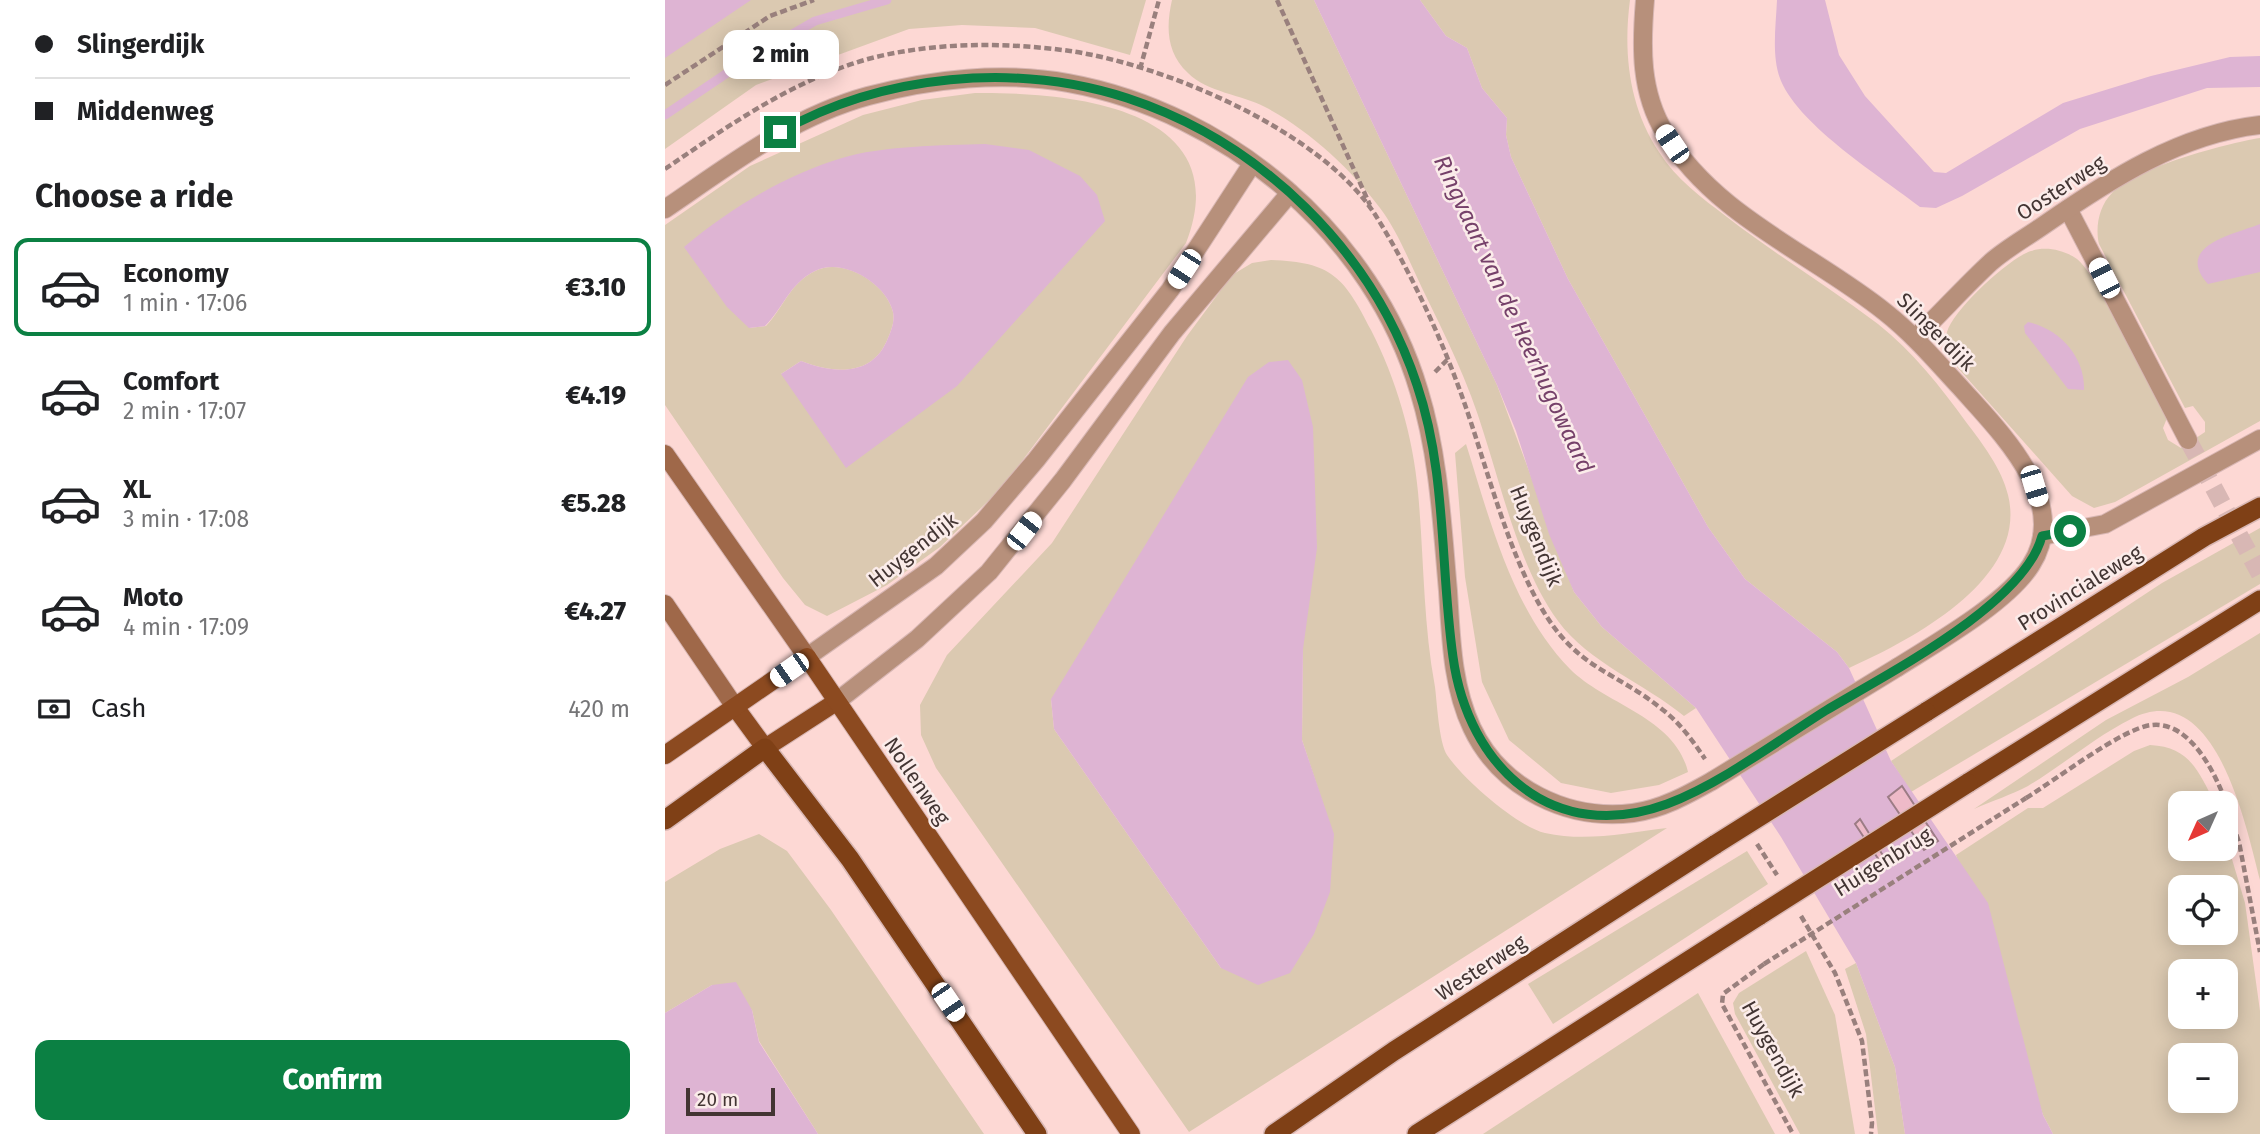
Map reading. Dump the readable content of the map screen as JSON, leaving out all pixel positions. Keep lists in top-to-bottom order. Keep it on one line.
{"streets":{"highway":["Provincialeweg","Huigenbrug","Westerweg"],"main road":["Nollenweg"],"street":["Oosterweg","Slingerdijk","Huygendijk"]},"crossings":[["Oosterweg","Slingerdijk"],["Slingerdijk","Huygendijk"],["Slingerdijk","Provincialeweg"],["Huygendijk","Nollenweg"],["Huygendijk","Huigenbrug"],["Provincialeweg","Westerweg"]],"water":["Ringvaart van de Heerhugowaard"],"scale_bar":"20 m","north":"bottom left","page":{"banner":["Slingerdijk","Middenweg"],"bubble":"2 min","heading":"Choose a ride","list":[{"name":"Economy","note":"1 min · 17:06","value":"€3.10"},{"name":"Comfort","note":"2 min · 17:07","value":"€4.19"},{"name":"XL","note":"3 min · 17:08","value":"€5.28"},{"name":"Moto","note":"4 min · 17:09","value":"€4.27"}],"pay":["Cash","420 m"],"map_buttons":["+","−"],"buttons":"Confirm","scale":"20 m"}}
